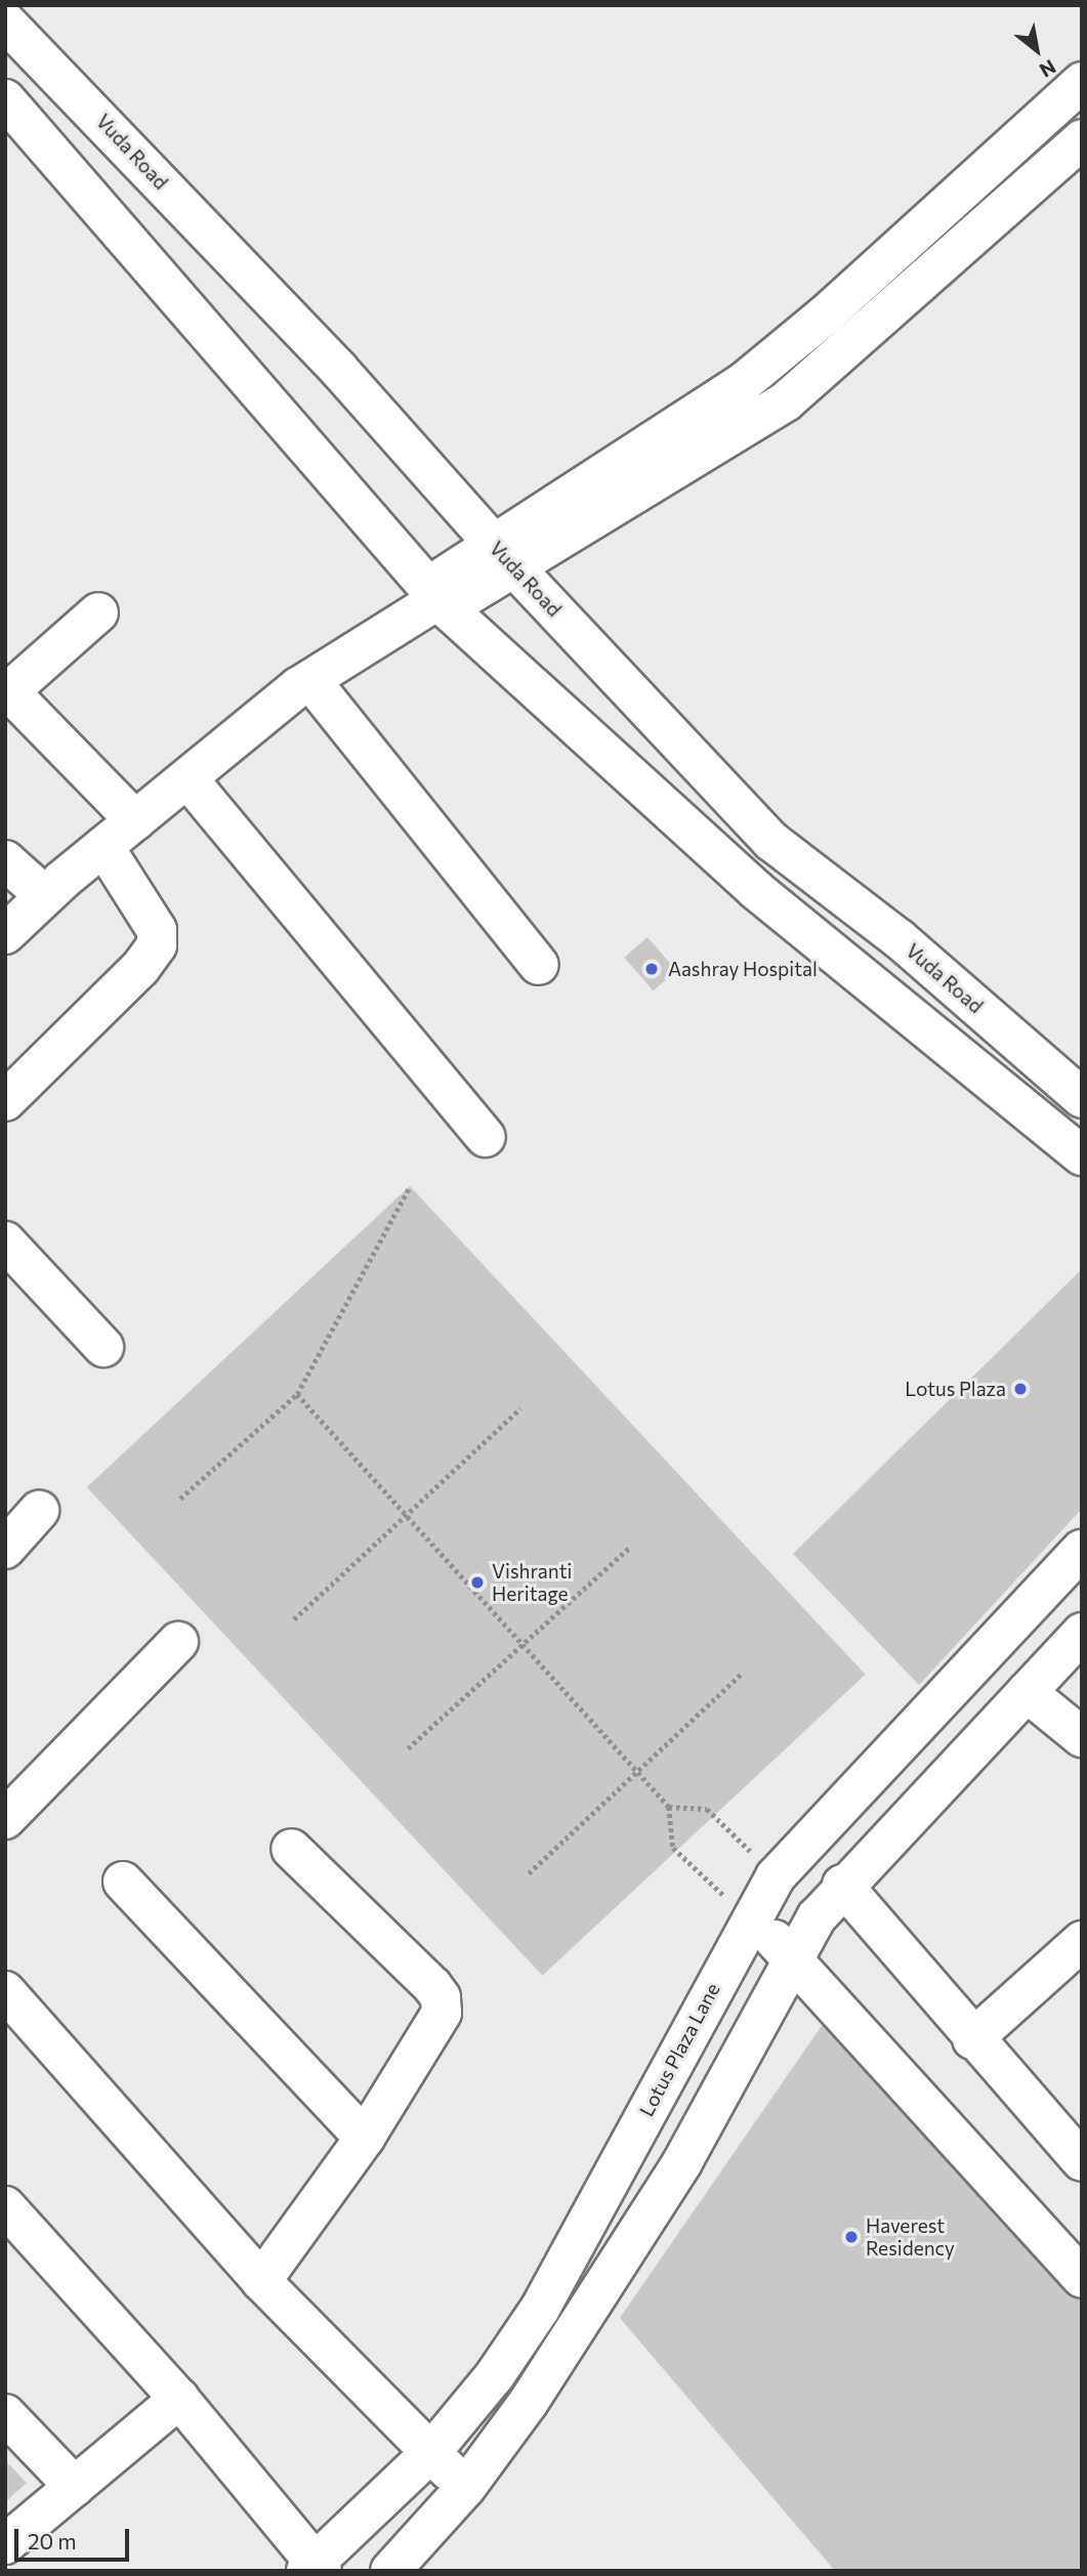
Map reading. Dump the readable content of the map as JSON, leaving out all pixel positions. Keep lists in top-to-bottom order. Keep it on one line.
{"streets":{"street":["Vuda Road","Lotus Plaza Lane"]},"places":["Aashray Hospital","Lotus Plaza","Vishranti Heritage","Haverest Residency"],"scale_bar":"20 m","north":"bottom right"}
